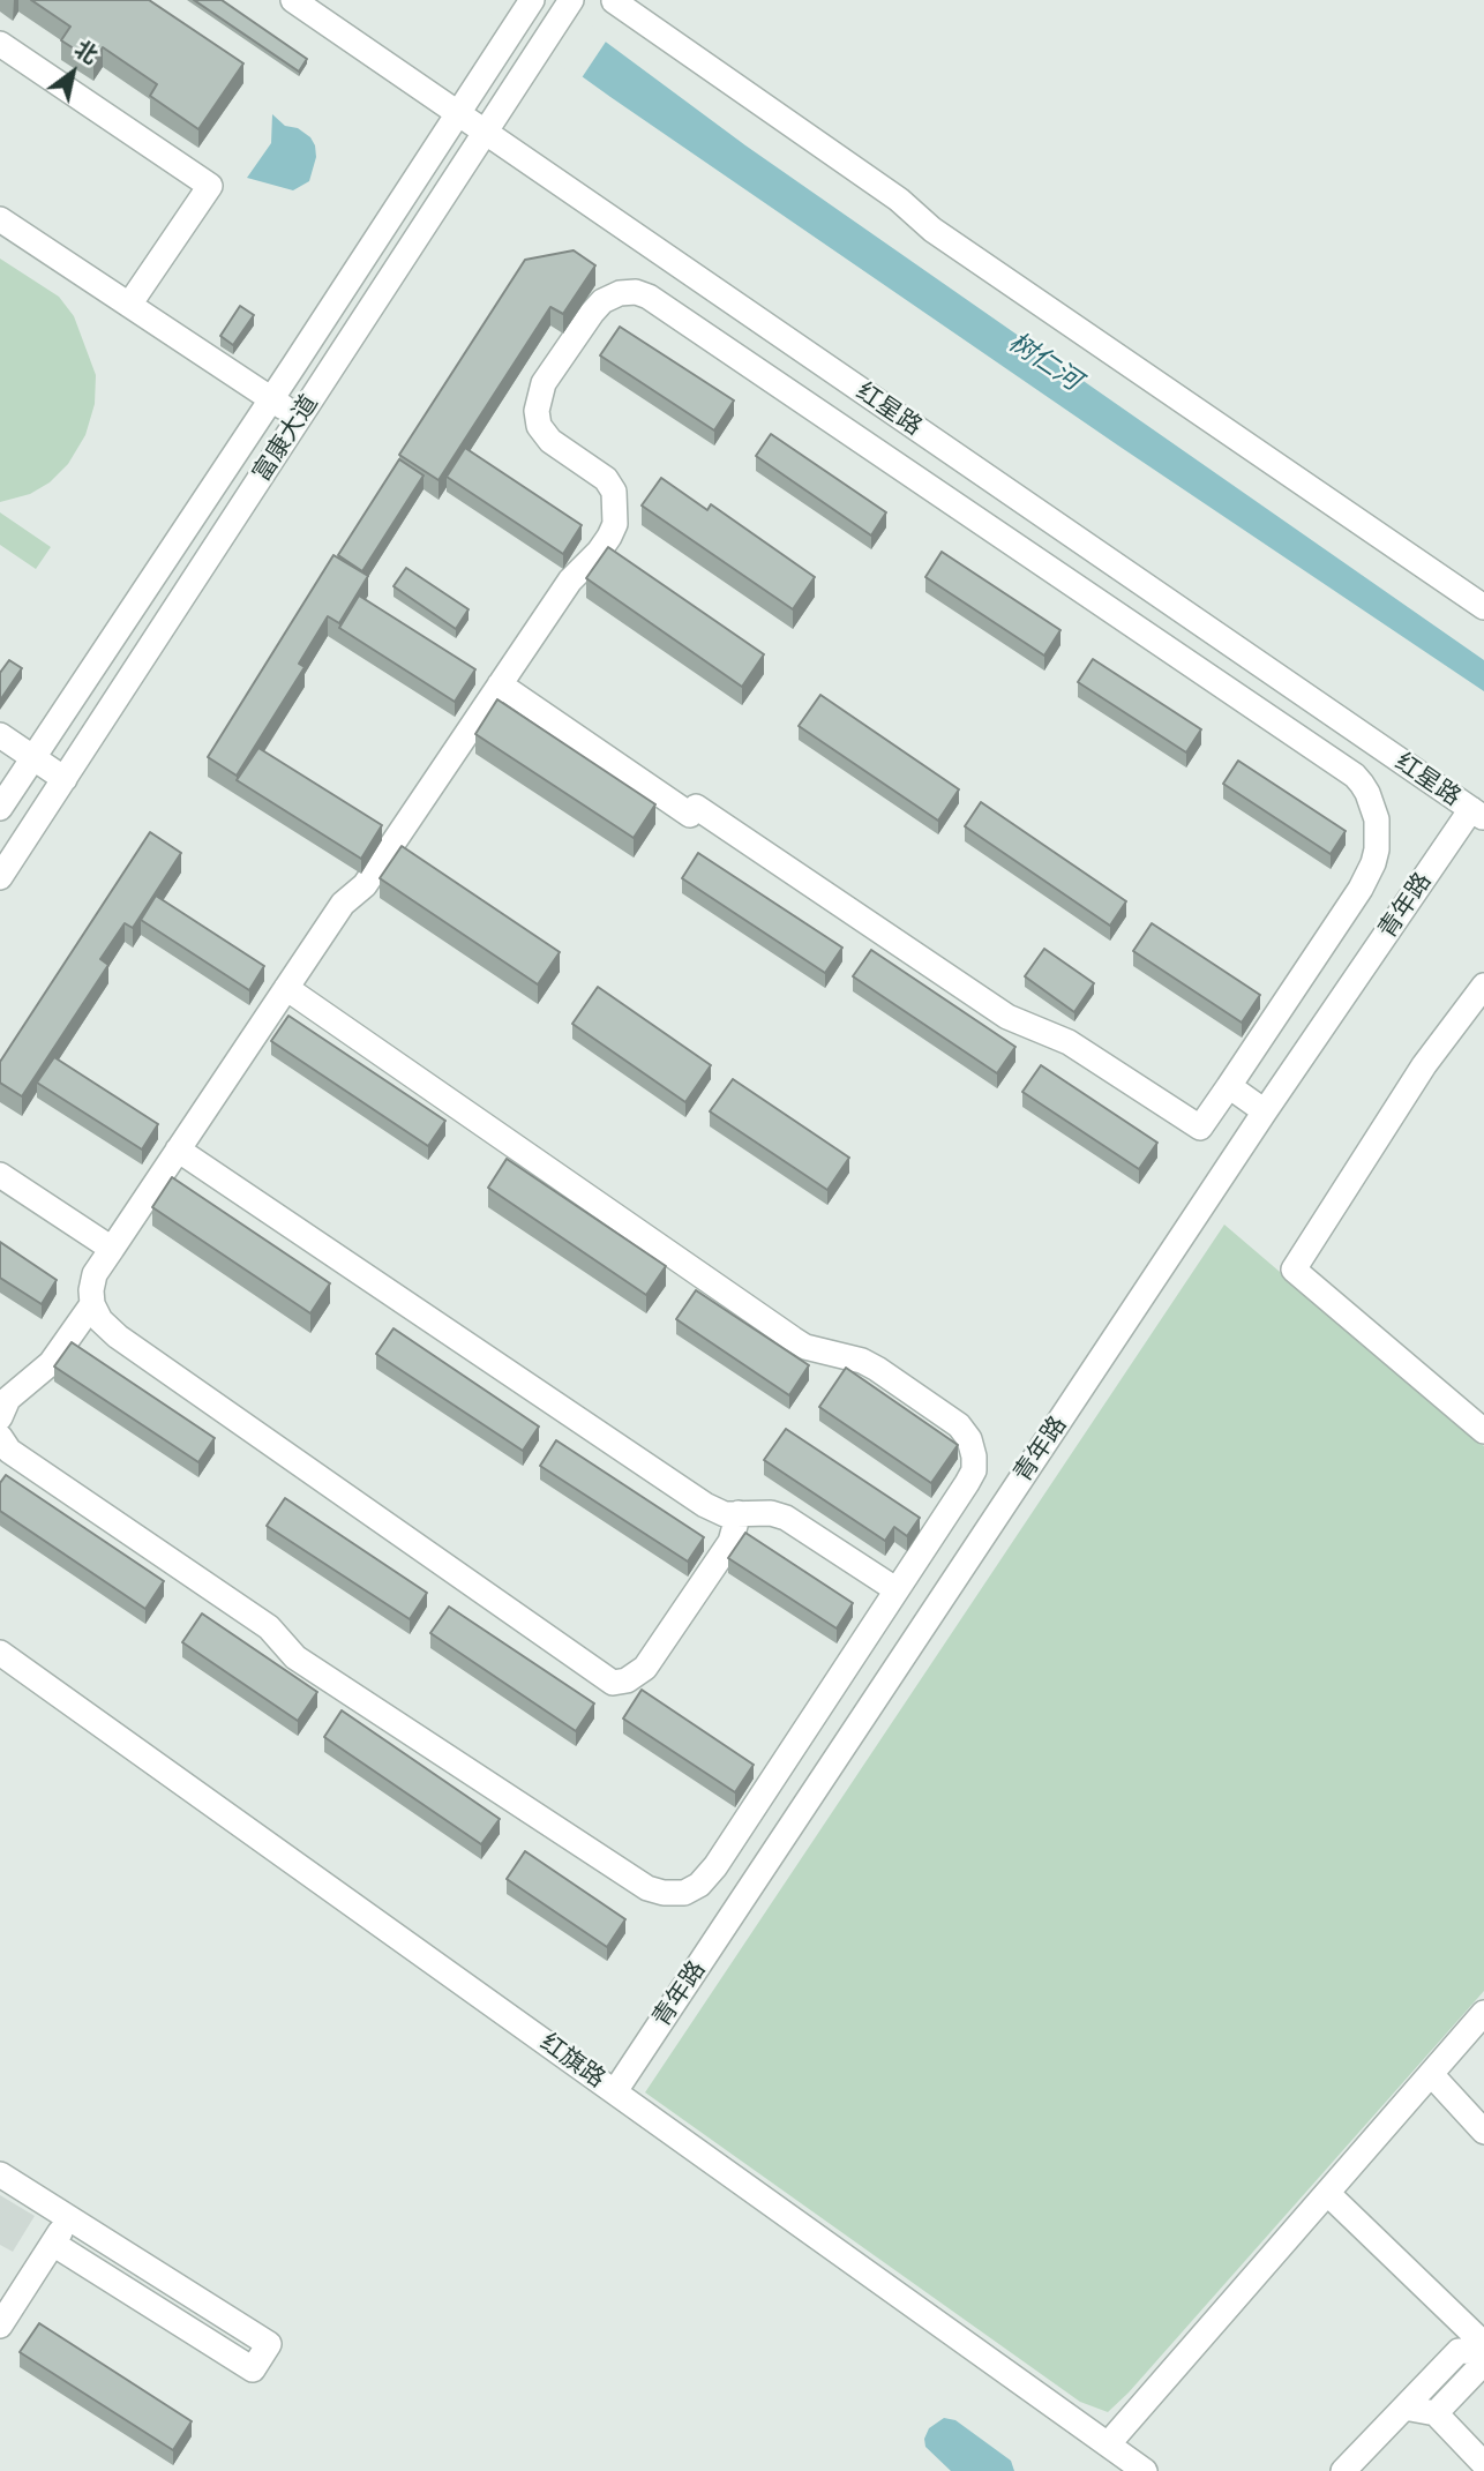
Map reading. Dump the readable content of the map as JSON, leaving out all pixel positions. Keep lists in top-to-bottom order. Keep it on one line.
{"streets":{"street":["红星路","富康大道","青年路","红旗路"]},"crossings":[["红星路","富康大道"],["红星路","青年路"],["青年路","红旗路"]],"water":["树仁河"],"north":"top right"}
